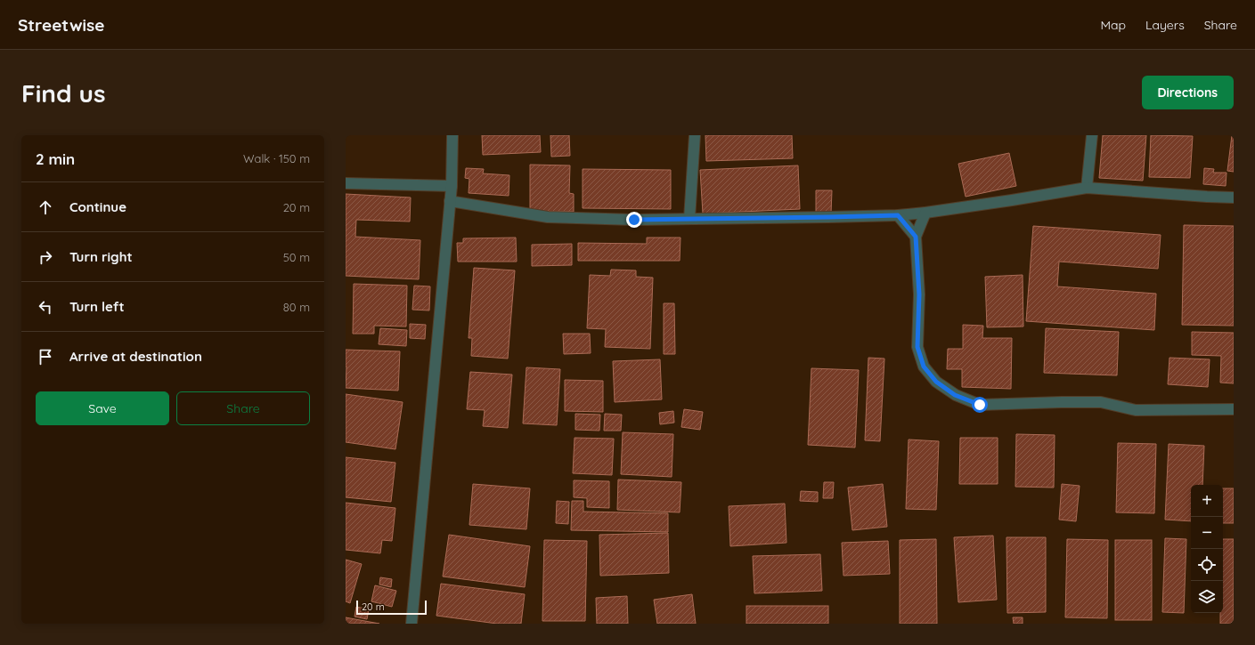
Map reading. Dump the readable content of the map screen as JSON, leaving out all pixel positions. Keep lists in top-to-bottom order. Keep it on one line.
{"scale_bar":"20 m","page":{"header":"Streetwise","nav":["Map","Layers","Share"],"buttons":["Directions",["Save","Share"]],"title":"Find us","heading":["2 min","Walk · 150 m"],"list":[["Continue","20 m"],["Turn right","50 m"],["Turn left","80 m"],"Arrive at destination"],"map_buttons":["+","−"],"scale":"20 m"}}
